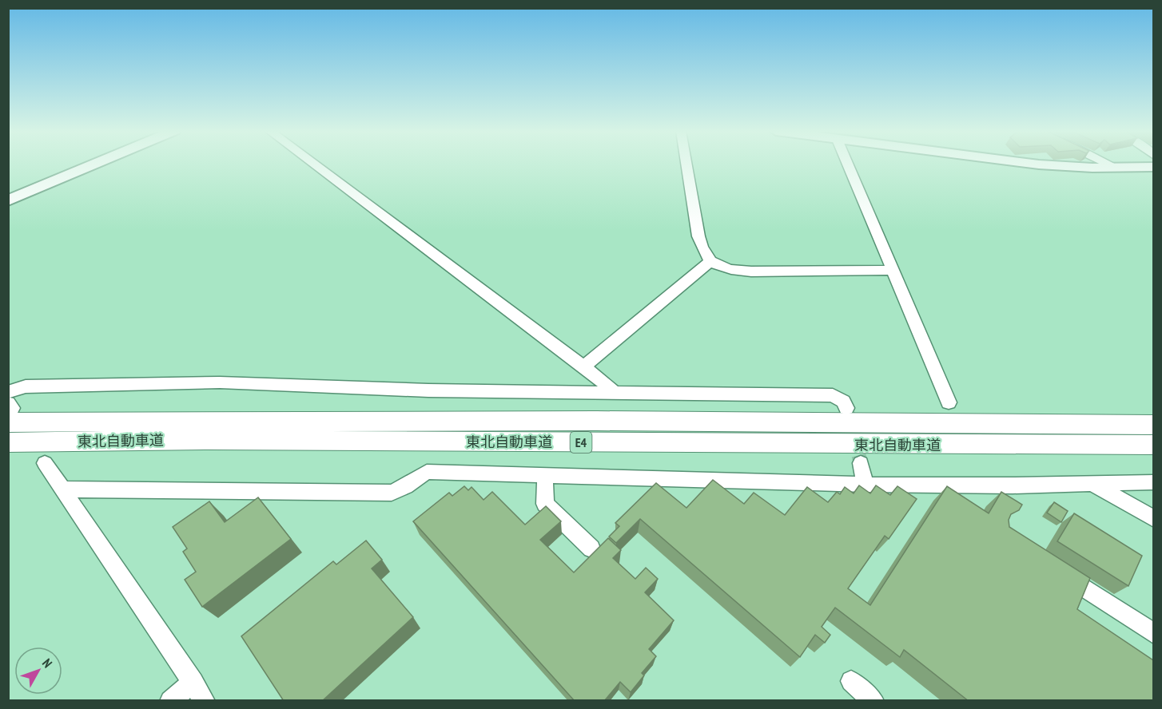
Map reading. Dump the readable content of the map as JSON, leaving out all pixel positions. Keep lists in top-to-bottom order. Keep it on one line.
{"streets":{"highway":["東北自動車道","E4"]},"north":"top right"}
